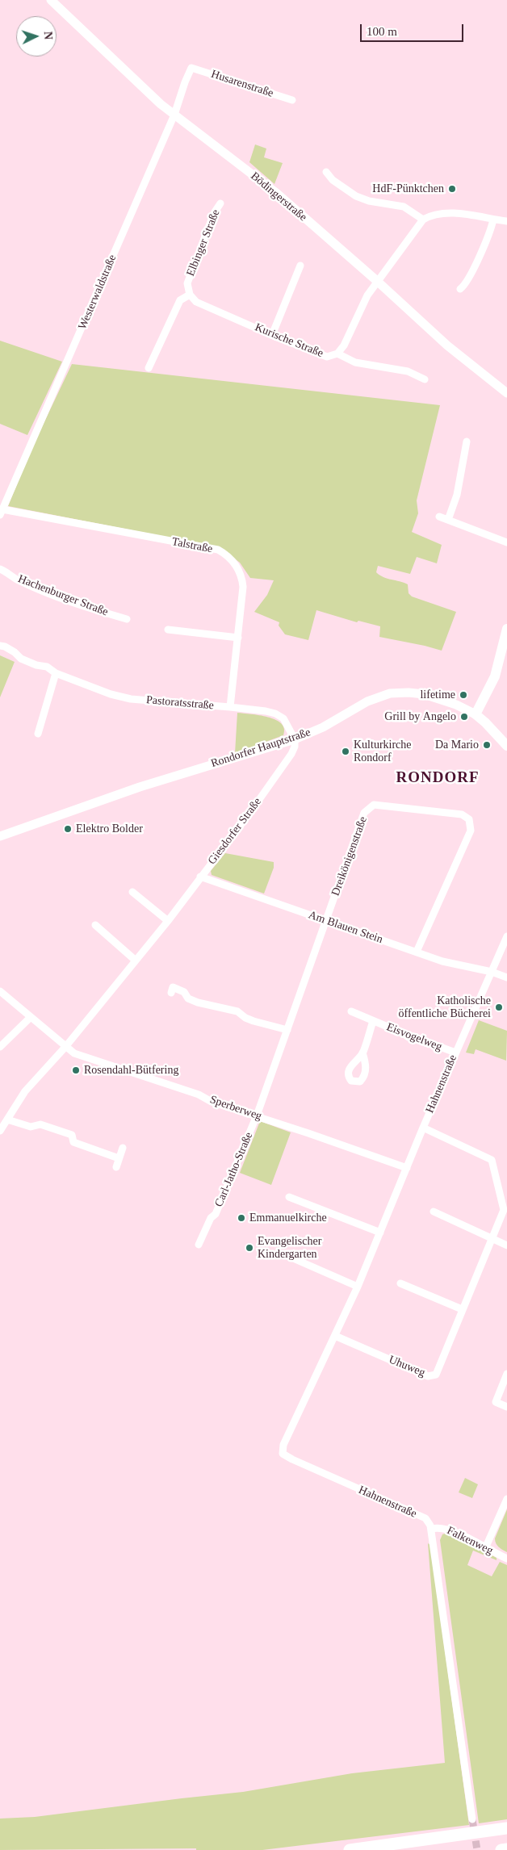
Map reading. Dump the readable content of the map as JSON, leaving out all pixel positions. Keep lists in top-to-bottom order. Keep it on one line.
{"streets":{"main road":["Rondorfer Hauptstraße"],"street":["Husarenstraße","Bödingerstraße","Elbinger Straße","Westerwaldstraße","Kurische Straße","Talstraße","Hachenburger Straße","Pastoratsstraße","Giesdorfer Straße","Dreikönigenstraße","Am Blauen Stein","Eisvogelweg","Hahnenstraße","Sperberweg","Carl-Jatho-Straße","Uhuweg","Falkenweg"]},"crossings":[["Husarenstraße","Westerwaldstraße"],["Bödingerstraße","Westerwaldstraße"],["Bödingerstraße","Kurische Straße"],["Elbinger Straße","Kurische Straße"],["Westerwaldstraße","Talstraße"],["Talstraße","Pastoratsstraße"],["Pastoratsstraße","Rondorfer Hauptstraße"],["Pastoratsstraße","Giesdorfer Straße"],["Rondorfer Hauptstraße","Giesdorfer Straße"],["Giesdorfer Straße","Am Blauen Stein"],["Giesdorfer Straße","Sperberweg"],["Dreikönigenstraße","Am Blauen Stein"],["Dreikönigenstraße","Sperberweg"],["Dreikönigenstraße","Carl-Jatho-Straße"],["Am Blauen Stein","Hahnenstraße"],["Eisvogelweg","Hahnenstraße"],["Hahnenstraße","Sperberweg"],["Hahnenstraße","Uhuweg"],["Hahnenstraße","Falkenweg"],["Sperberweg","Carl-Jatho-Straße"]],"districts":["RONDORF"],"places":["HdF-Pünktchen","lifetime","Grill by Angelo","Da Mario","Kulturkirche Rondorf","Elektro Bolder","Katholische öffentliche Bücherei","Rosendahl-Bütfering","Emmanuelkirche","Evangelischer Kindergarten"],"scale_bar":"100 m","north":"right"}
